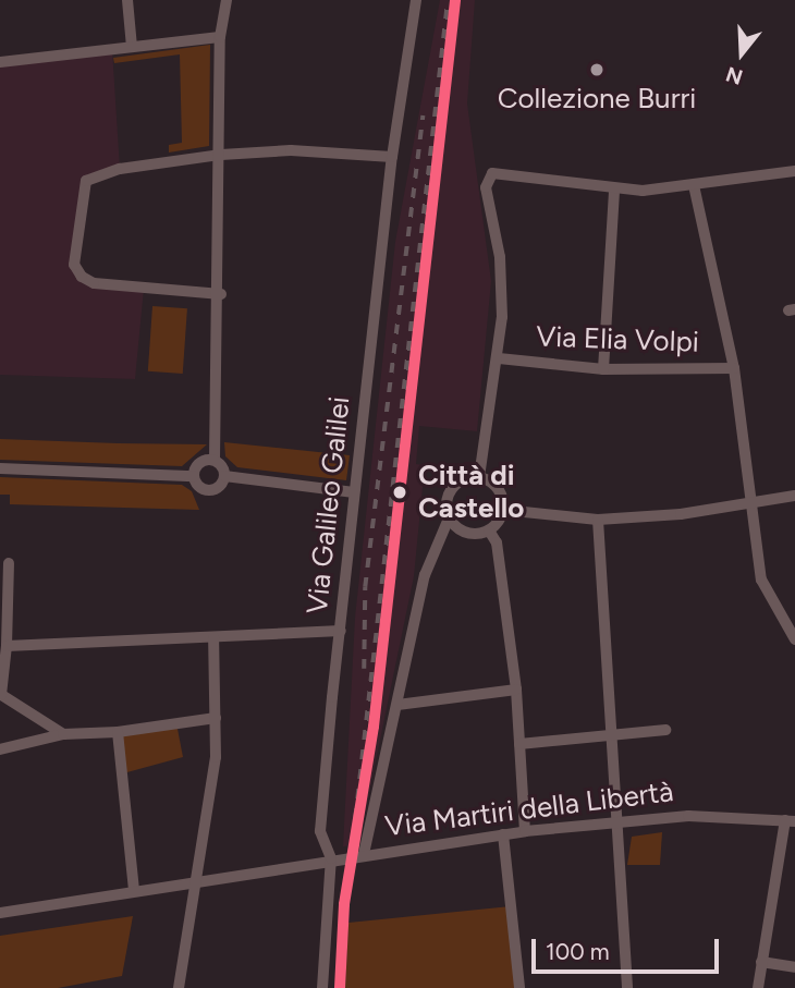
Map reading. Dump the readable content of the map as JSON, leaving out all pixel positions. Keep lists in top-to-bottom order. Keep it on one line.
{"streets":{"street":["Via Elia Volpi","Via Galileo Galilei","Via Martiri della Libertà"]},"crossings":[["Via Galileo Galilei","Via Martiri della Libertà"]],"places":["Collezione Burri","Città di Castello"],"scale_bar":"100 m","north":"bottom"}
